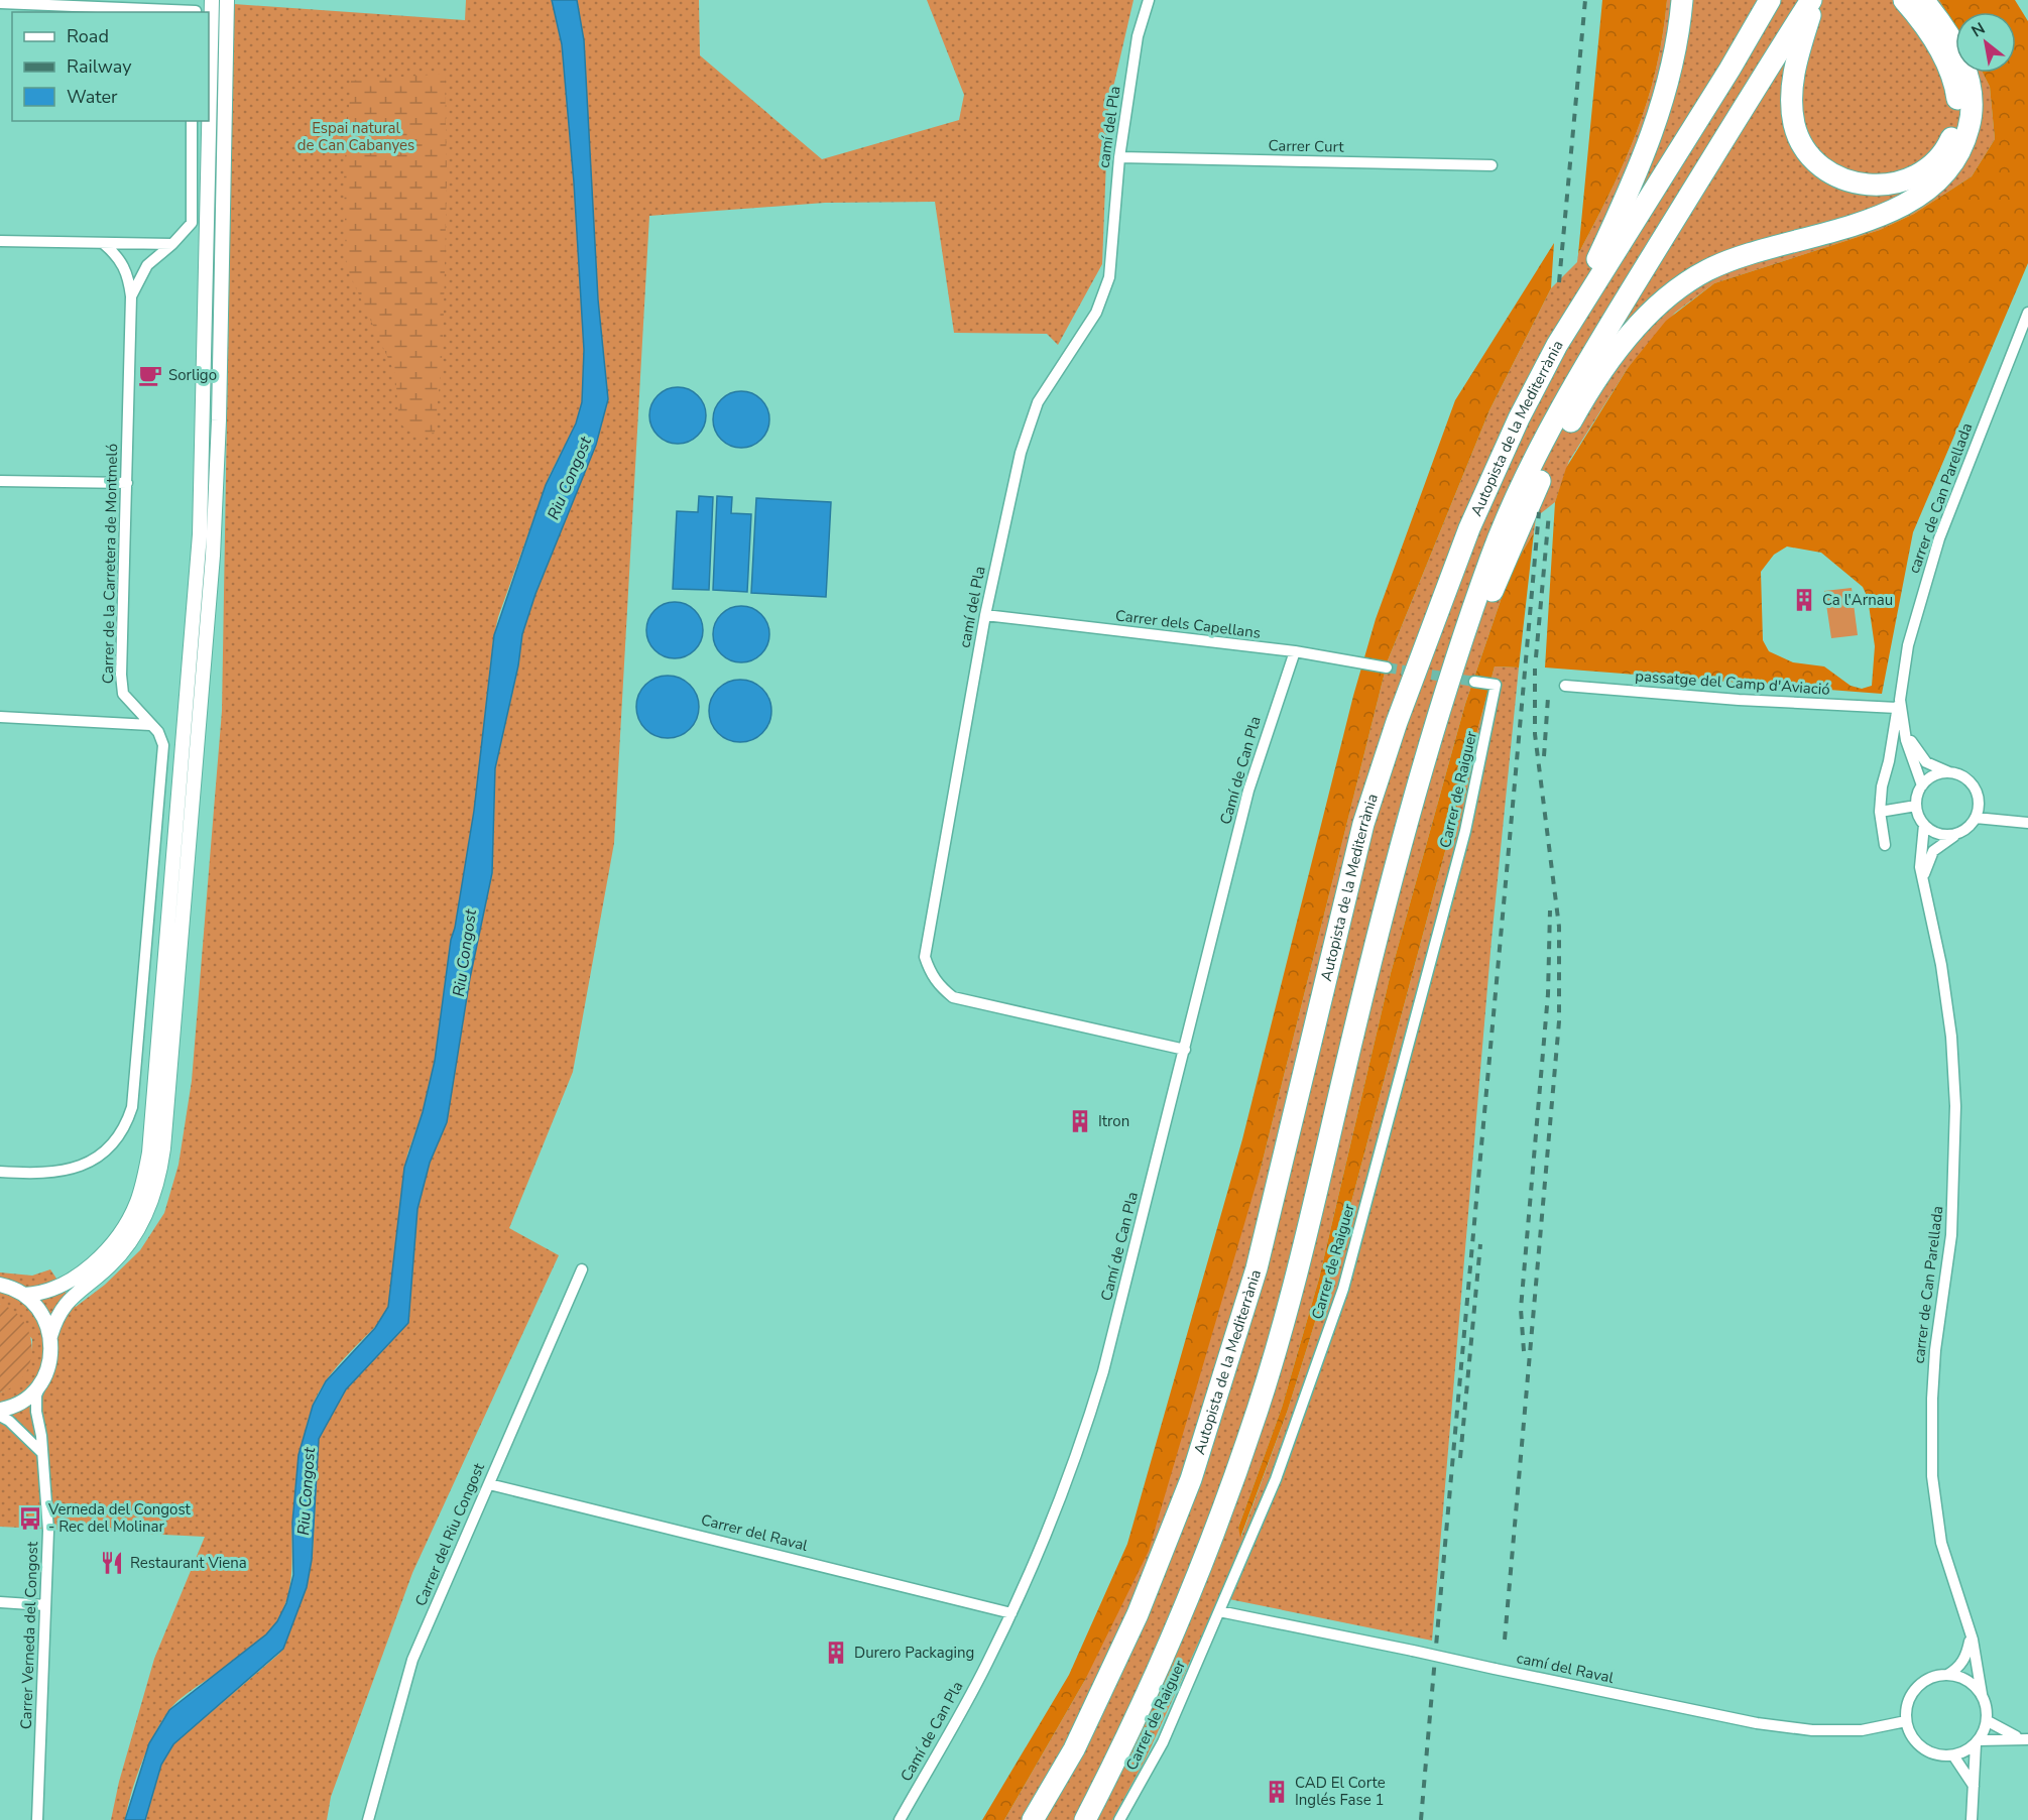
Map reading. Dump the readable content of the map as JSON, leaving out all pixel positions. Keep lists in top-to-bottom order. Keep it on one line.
{"streets":{"highway":["Autopista de la Mediterrània"],"street":["camí del Pla","Carrer Curt","carrer de Can Parellada","Carrer de la Carretera de Montmeló","Carrer dels Capellans","passatge del Camp d'Aviació","Camí de Can Pla","Carrer de Raiguer","Carrer del Raval","Carrer del Riu Congost","Carrer Verneda del Congost","camí del Raval"]},"crossings":[["camí del Pla","Carrer Curt"],["camí del Pla","Carrer dels Capellans"],["camí del Pla","Camí de Can Pla"],["carrer de Can Parellada","passatge del Camp d'Aviació"],["carrer de Can Parellada","camí del Raval"],["Carrer dels Capellans","Camí de Can Pla"],["Camí de Can Pla","Carrer del Raval"],["Carrer de Raiguer","camí del Raval"],["Carrer del Raval","Carrer del Riu Congost"]],"water":["Riu Congost"],"parks":["Espai natural de Can Cabanyes"],"places":{"cafe":["Sorligo"],"building":["Ca l'Arnau","Itron","Durero Packaging","CAD El Corte Inglés Fase 1"],"bus stop":["Verneda del Congost - Rec del Molinar"],"restaurant":["Restaurant Viena"]},"legend":["Road","Railway","Water"],"north":"top left"}
